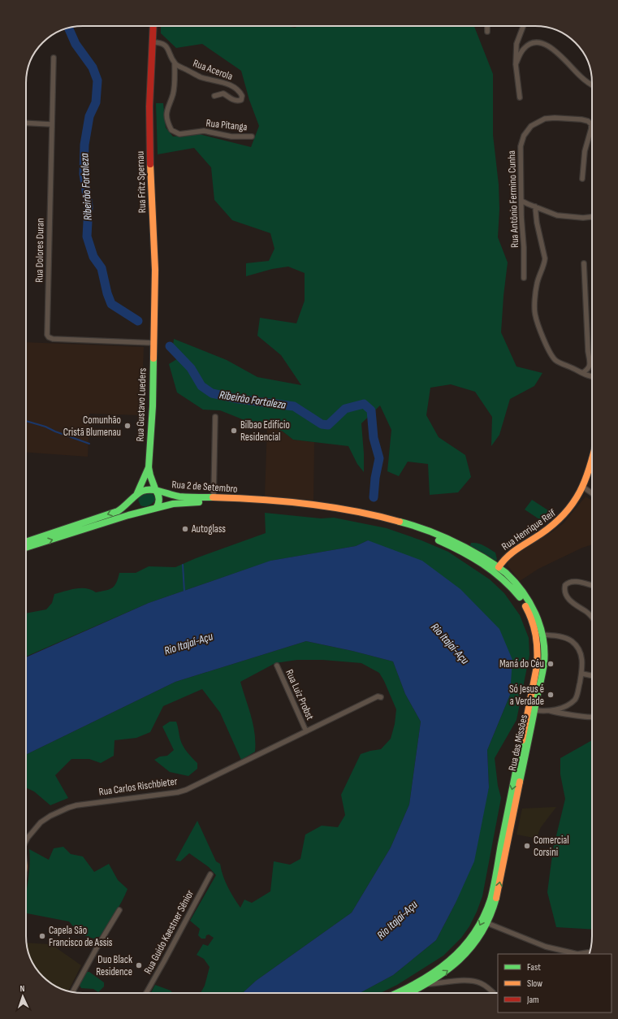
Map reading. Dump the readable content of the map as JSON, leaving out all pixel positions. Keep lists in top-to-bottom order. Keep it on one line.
{"streets":{"main road":["Rua Fritz Spernau","Rua Gustavo Lueders","Rua 2 de Setembro","Rua Henrique Reif","Rua das Missões"],"street":["Rua Acerola","Rua Pitanga","Rua Antônio Fermino Cunha","Rua Dolores Duran","Rua Luiz Probst","Rua Carlos Rischbieter","Rua Guido Kaestner Sênior"]},"crossings":[["Rua Acerola","Rua Pitanga"],["Rua Fritz Spernau","Rua Dolores Duran"],["Rua Fritz Spernau","Rua Gustavo Lueders"],["Rua Dolores Duran","Rua Gustavo Lueders"],["Rua Gustavo Lueders","Rua 2 de Setembro"],["Rua 2 de Setembro","Rua das Missões"],["Rua Henrique Reif","Rua das Missões"],["Rua Luiz Probst","Rua Carlos Rischbieter"]],"water":["Ribeirão Fortaleza","Rio Itajaí-Açu"],"places":["Comunhão Cristã Blumenau","Bilbao Edifício Residencial","Autoglass","Maná do Céu","Só Jesus é a Verdade","Comercial Corsini","Capela São Francisco de Assis","Duo Black Residence"],"legend":["Fast","Slow","Jam"],"north":"top"}
